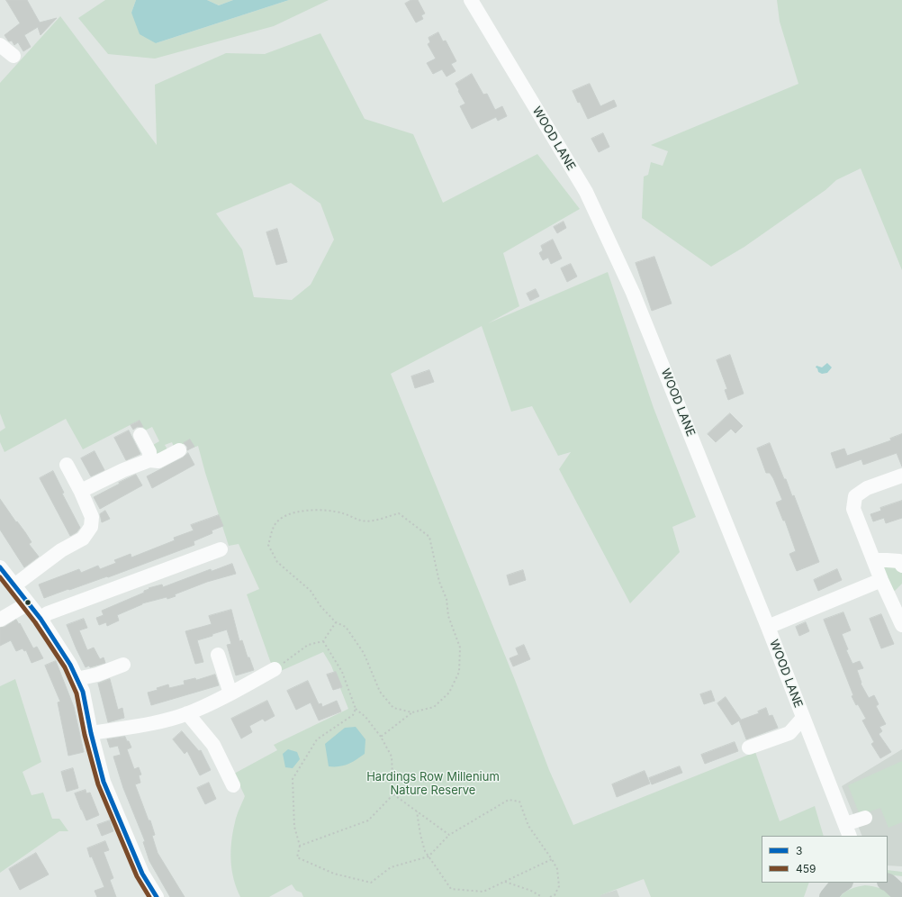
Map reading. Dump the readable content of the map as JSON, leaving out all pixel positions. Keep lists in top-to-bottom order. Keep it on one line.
{"streets":{"street":["WOOD LANE"]},"parks":["Hardings Row Millenium Nature Reserve"],"lines":["transit line 3","transit line 459"],"legend":["3","459"]}
